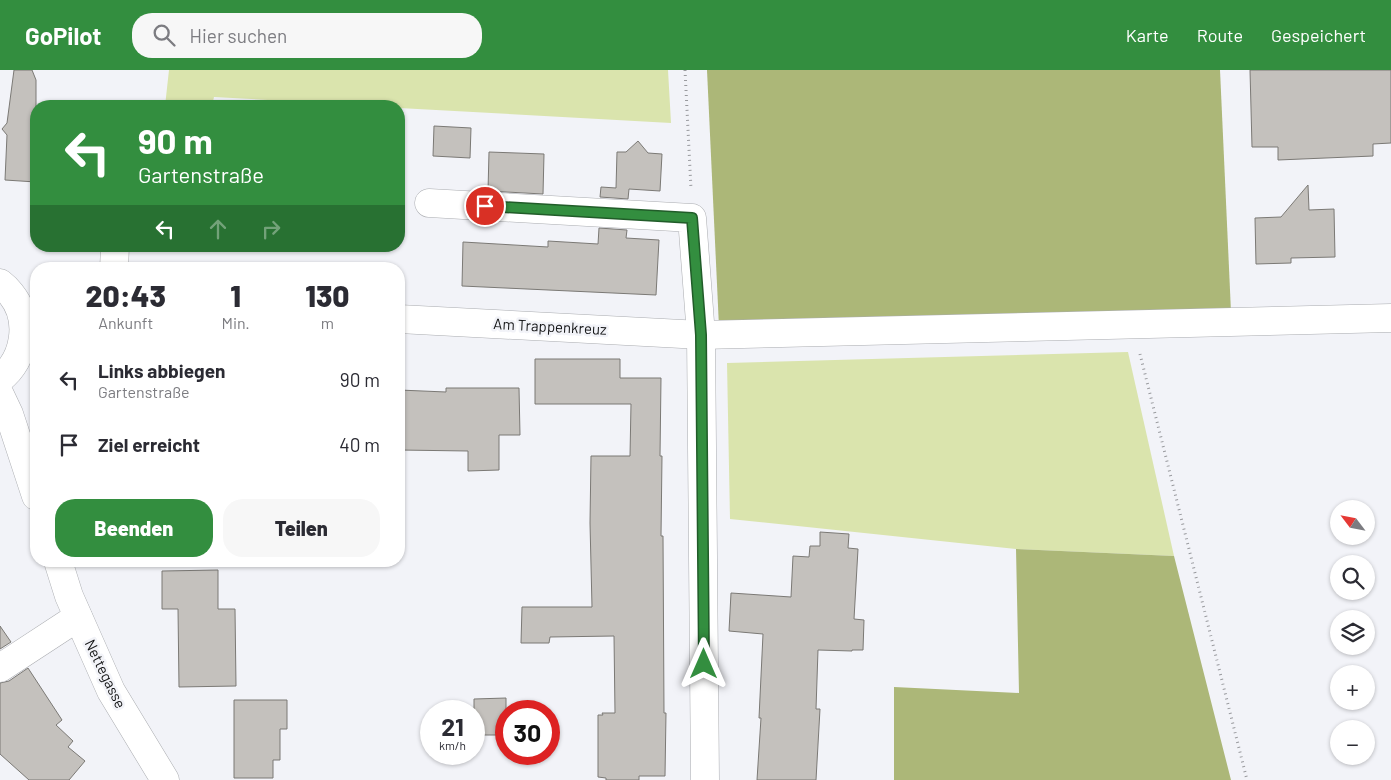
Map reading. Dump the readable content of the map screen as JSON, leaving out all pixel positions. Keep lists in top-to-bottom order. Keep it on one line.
{"streets":{"street":["Am Trappenkreuz","Nettegasse"]},"north":"top left","page":{"header":"GoPilot","search":"Hier suchen","nav":["Karte","Route","Gespeichert"],"turn":["90 m","Gartenstraße"],"eta":["20:43","Ankunft","1","Min.","130","m"],"list":[{"name":"Links abbiegen","note":"Gartenstraße","value":"90 m"},{"name":"Ziel erreicht","value":"40 m"}],"buttons":["Beenden","Teilen"],"map_buttons":["+","−"],"speed":"21 km/h","limit":"30"}}
